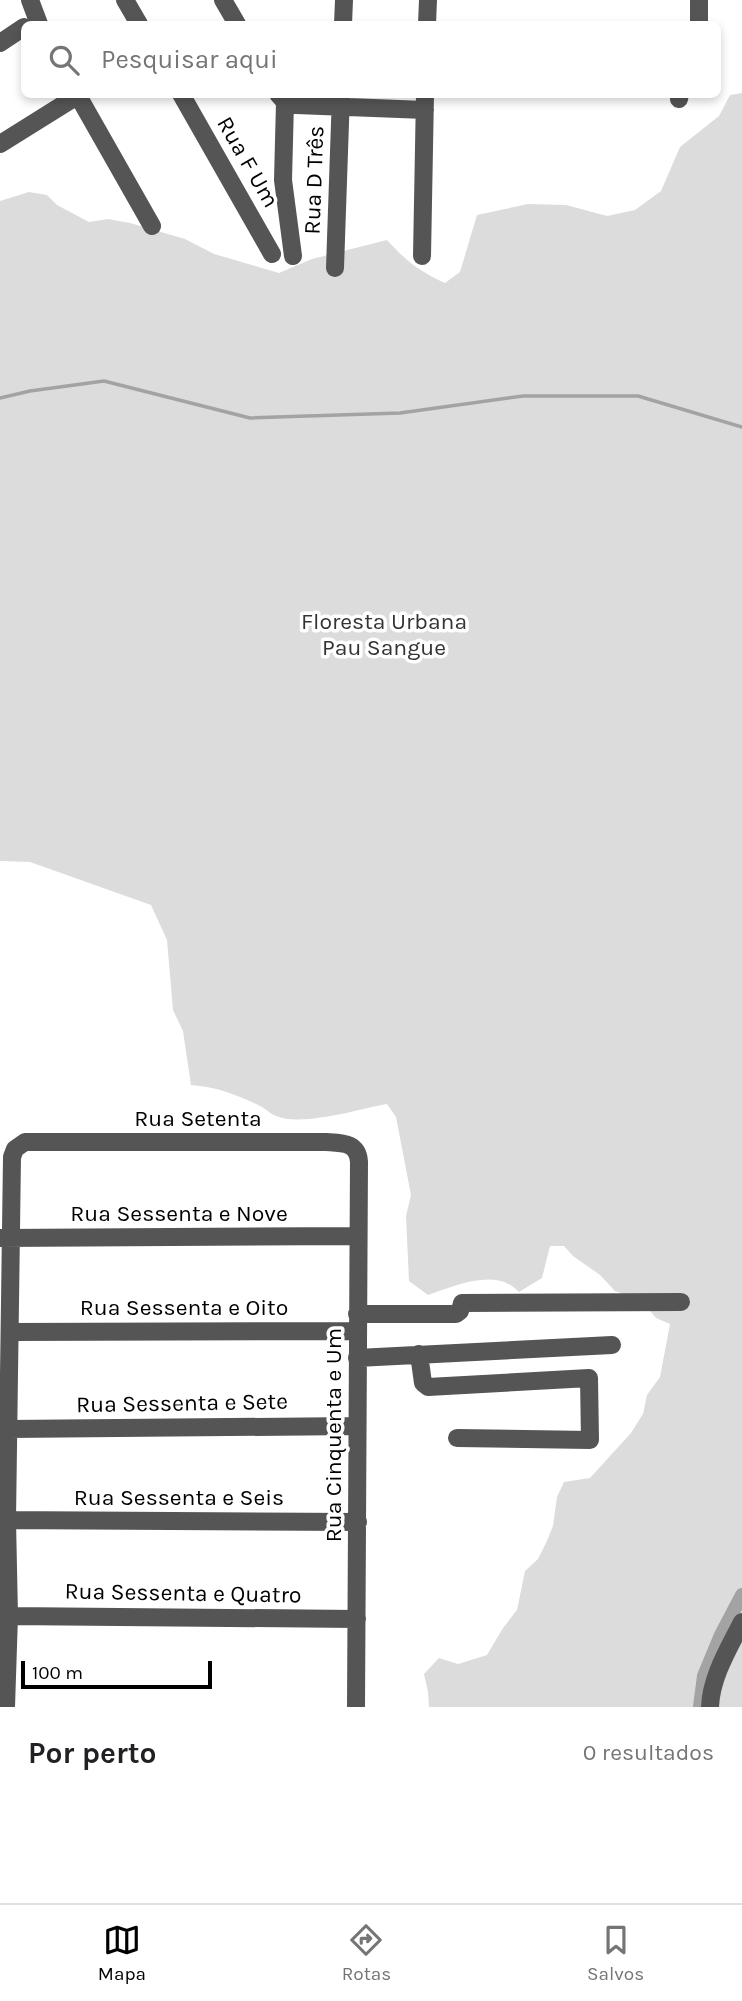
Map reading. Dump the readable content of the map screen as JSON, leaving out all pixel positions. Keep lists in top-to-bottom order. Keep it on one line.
{"streets":{"street":["Rua F Um","Rua D Três","Rua Setenta","Rua Sessenta e Nove","Rua Sessenta e Oito","Rua Sessenta e Sete","Rua Cinquenta e Um","Rua Sessenta e Seis","Rua Sessenta e Quatro"]},"crossings":[["Rua Setenta","Rua Sessenta e Nove"],["Rua Setenta","Rua Cinquenta e Um"],["Rua Sessenta e Nove","Rua Cinquenta e Um"],["Rua Sessenta e Oito","Rua Cinquenta e Um"],["Rua Sessenta e Sete","Rua Cinquenta e Um"],["Rua Cinquenta e Um","Rua Sessenta e Seis"],["Rua Cinquenta e Um","Rua Sessenta e Quatro"]],"parks":["Floresta Urbana Pau Sangue"],"scale_bar":"100 m","page":{"search":"Pesquisar aqui","scale":"100 m","heading":["Por perto","0 resultados"],"nav":["Mapa","Rotas","Salvos"]}}
